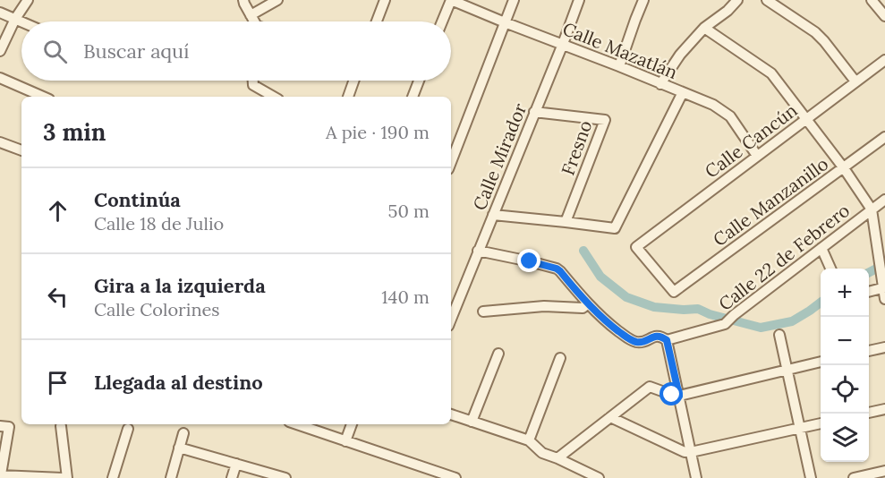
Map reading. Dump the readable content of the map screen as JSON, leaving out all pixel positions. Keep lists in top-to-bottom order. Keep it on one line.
{"streets":{"street":["Calle Mazatlán","Calle Cancún","Fresno","Calle Mirador","Calle Manzanillo","Calle 22 de Febrero"]},"crossings":[["Calle Mazatlán","Calle Cancún"],["Calle Mazatlán","Calle Mirador"],["Calle Cancún","Calle Manzanillo"],["Fresno","Calle Mirador"]],"page":{"search":"Buscar aquí","heading":["3 min","A pie · 190 m"],"list":[["Continúa","Calle 18 de Julio","50 m"],["Gira a la izquierda","Calle Colorines","140 m"],"Llegada al destino"],"map_buttons":["+","−"]}}
